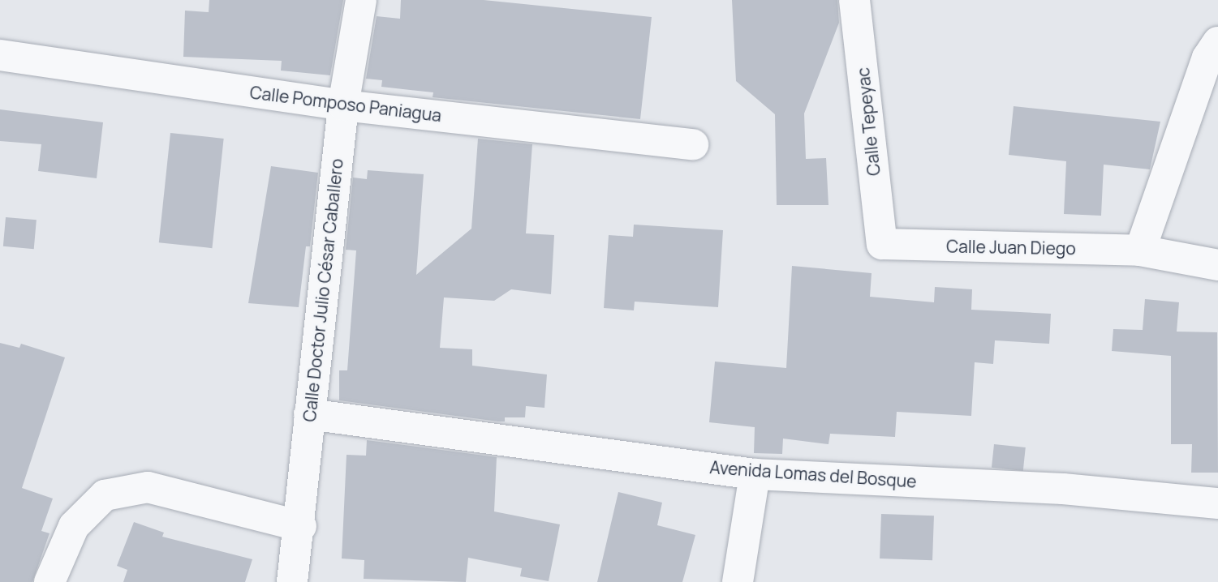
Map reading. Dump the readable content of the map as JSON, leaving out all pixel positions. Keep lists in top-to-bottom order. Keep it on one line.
{"streets":{"street":["Calle Pomposo Paniagua","Calle Tepeyac","Calle Juan Diego","Calle Doctor Julio César Caballero","Avenida Lomas del Bosque"]},"crossings":[["Calle Pomposo Paniagua","Calle Doctor Julio César Caballero"],["Calle Tepeyac","Calle Juan Diego"],["Calle Doctor Julio César Caballero","Avenida Lomas del Bosque"]]}
